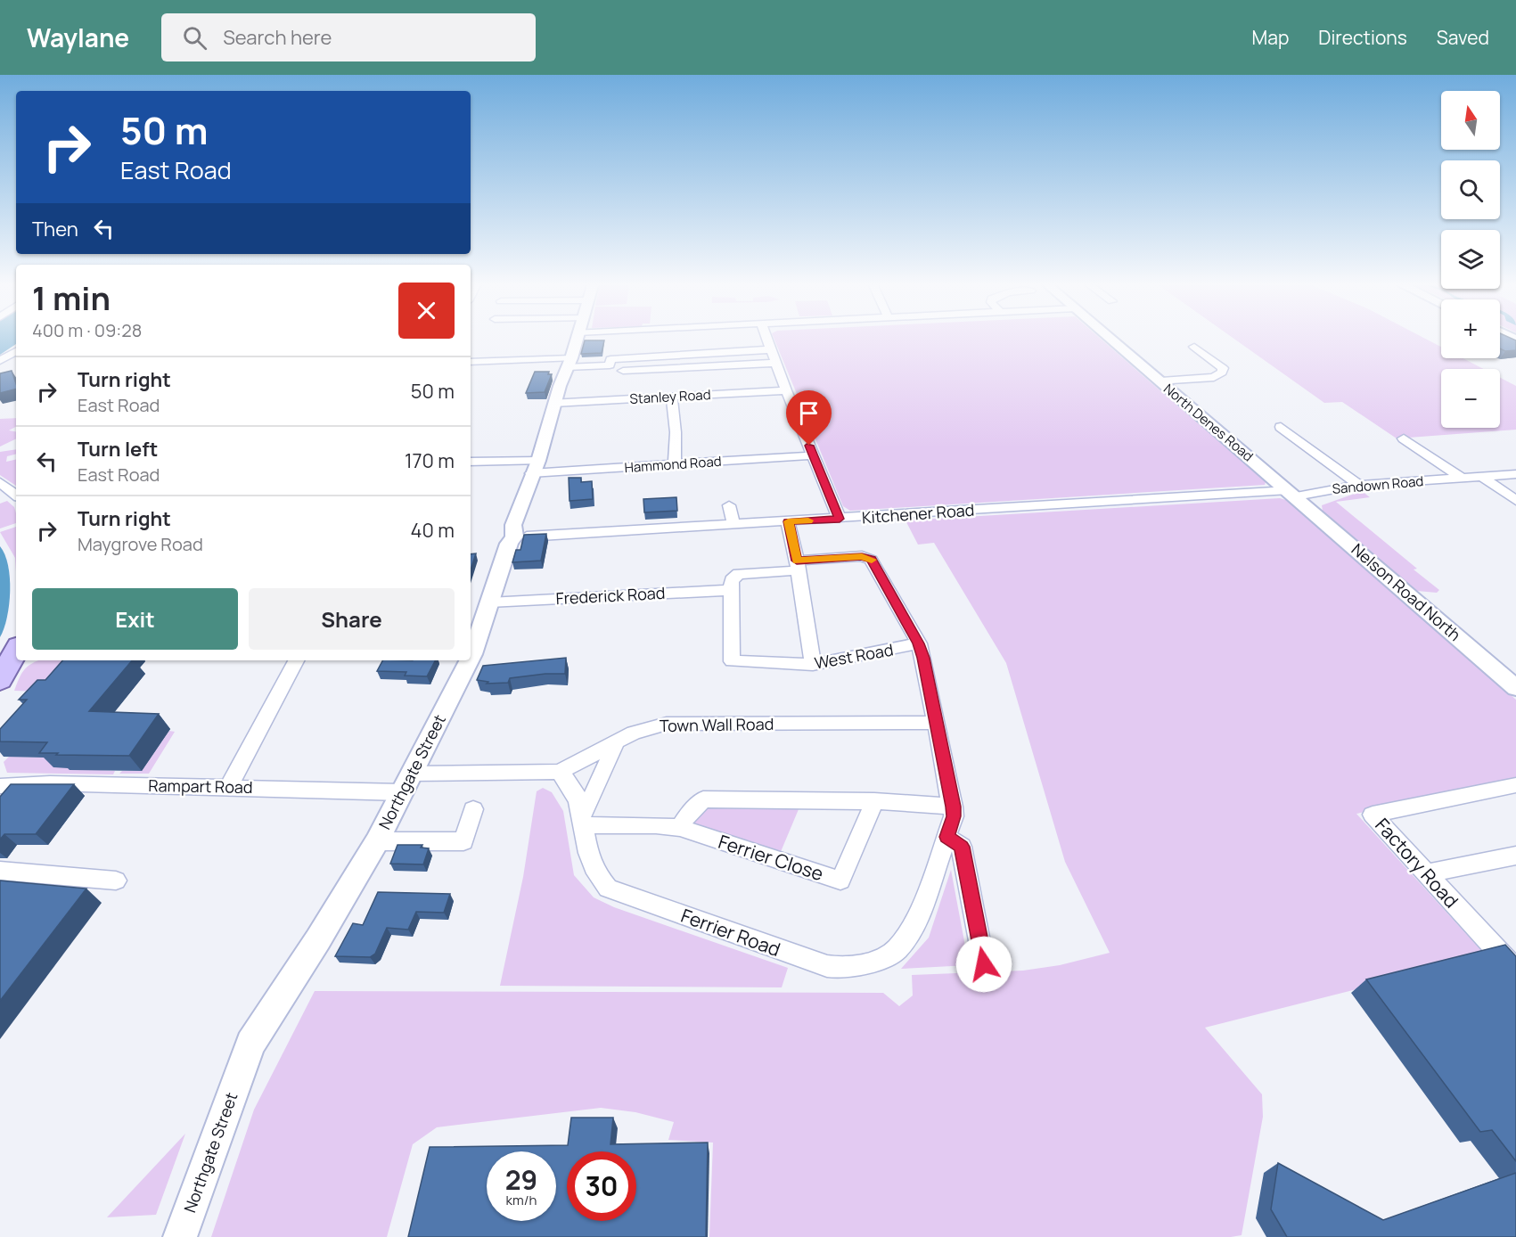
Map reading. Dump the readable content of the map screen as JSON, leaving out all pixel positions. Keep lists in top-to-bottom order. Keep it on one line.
{"streets":{"street":["Stanley Road","North Denes Road","Hammond Road","Sandown Road","Kitchener Road","Nelson Road North","Frederick Road","West Road","Town Wall Road","Northgate Street","Rampart Road","Ferrier Close","Factory Road","Ferrier Road"]},"crossings":[["Stanley Road","Northgate Street"],["North Denes Road","Sandown Road"],["North Denes Road","Kitchener Road"],["North Denes Road","Nelson Road North"],["Hammond Road","Northgate Street"],["Sandown Road","Kitchener Road"],["Sandown Road","Nelson Road North"],["Kitchener Road","Nelson Road North"],["Kitchener Road","Northgate Street"],["Frederick Road","West Road"],["Frederick Road","Northgate Street"],["Town Wall Road","Northgate Street"],["Town Wall Road","Rampart Road"],["Town Wall Road","Ferrier Road"],["Northgate Street","Rampart Road"],["Ferrier Close","Ferrier Road"]],"north":"top","page":{"header":"Waylane","search":"Search here","nav":["Map","Directions","Saved"],"map_buttons":["+","−"],"turn":["50 m","East Road"],"then":"Then","heading":["1 min","400 m · 09:28"],"list":[{"name":"Turn right","note":"East Road","value":"50 m"},{"name":"Turn left","note":"East Road","value":"170 m"},{"name":"Turn right","note":"Maygrove Road","value":"40 m"}],"buttons":["Exit","Share"],"speed":"29 km/h","limit":"30"}}
